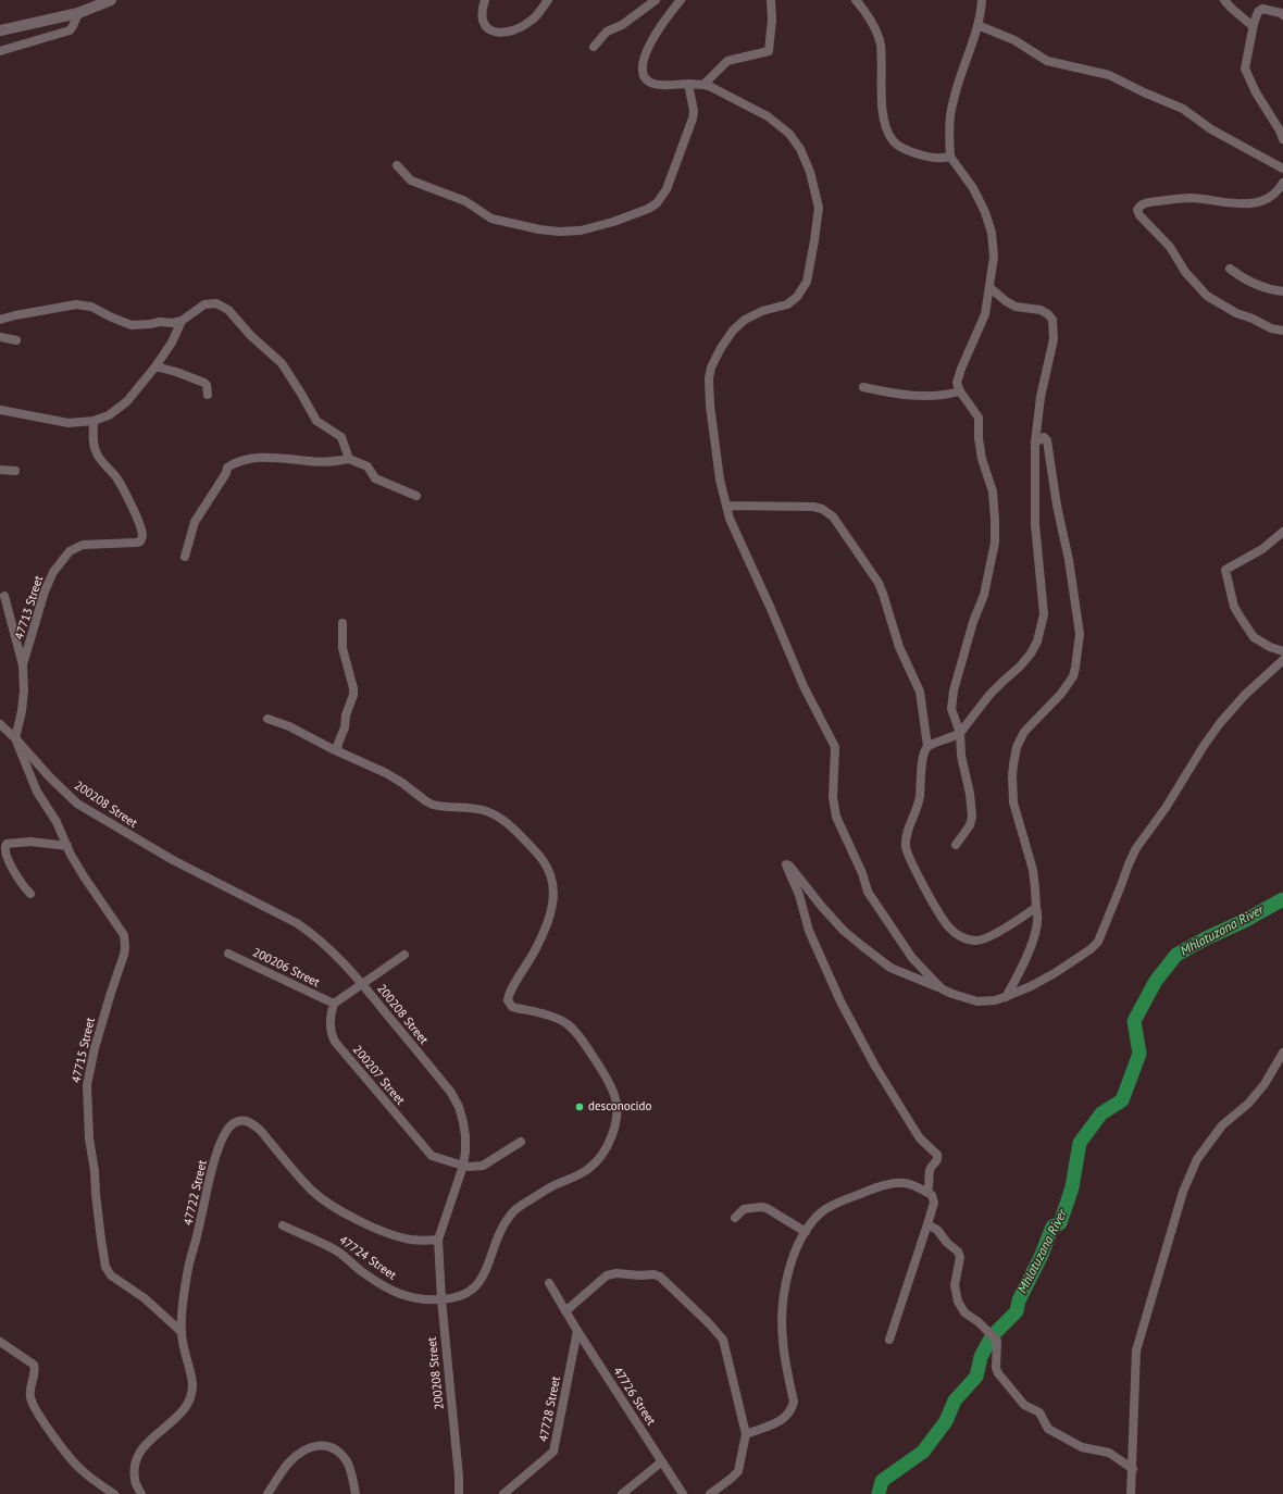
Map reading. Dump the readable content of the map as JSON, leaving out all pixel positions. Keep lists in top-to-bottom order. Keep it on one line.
{"streets":{"street":["47713 Street","200208 Street","200206 Street","47715 Street","200207 Street","47722 Street","47724 Street","47726 Street","47728 Street"]},"crossings":[["200208 Street","47715 Street"],["200208 Street","200207 Street"],["200208 Street","47722 Street"],["200208 Street","47724 Street"],["200206 Street","200207 Street"],["47715 Street","47722 Street"],["47726 Street","47728 Street"]],"water":["Mhlatuzana River"],"places":["desconocido"]}
